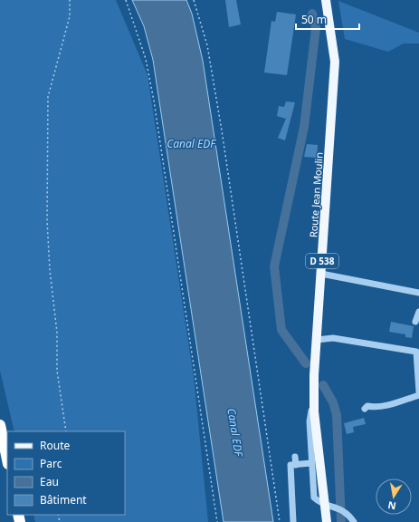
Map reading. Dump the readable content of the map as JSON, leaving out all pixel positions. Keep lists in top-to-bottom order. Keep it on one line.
{"streets":{"main road":["Route Jean Moulin","D 538"]},"water":["Canal EDF"],"legend":["Route","Parc","Eau","Bâtiment"],"scale_bar":"50 m","north":"bottom"}
